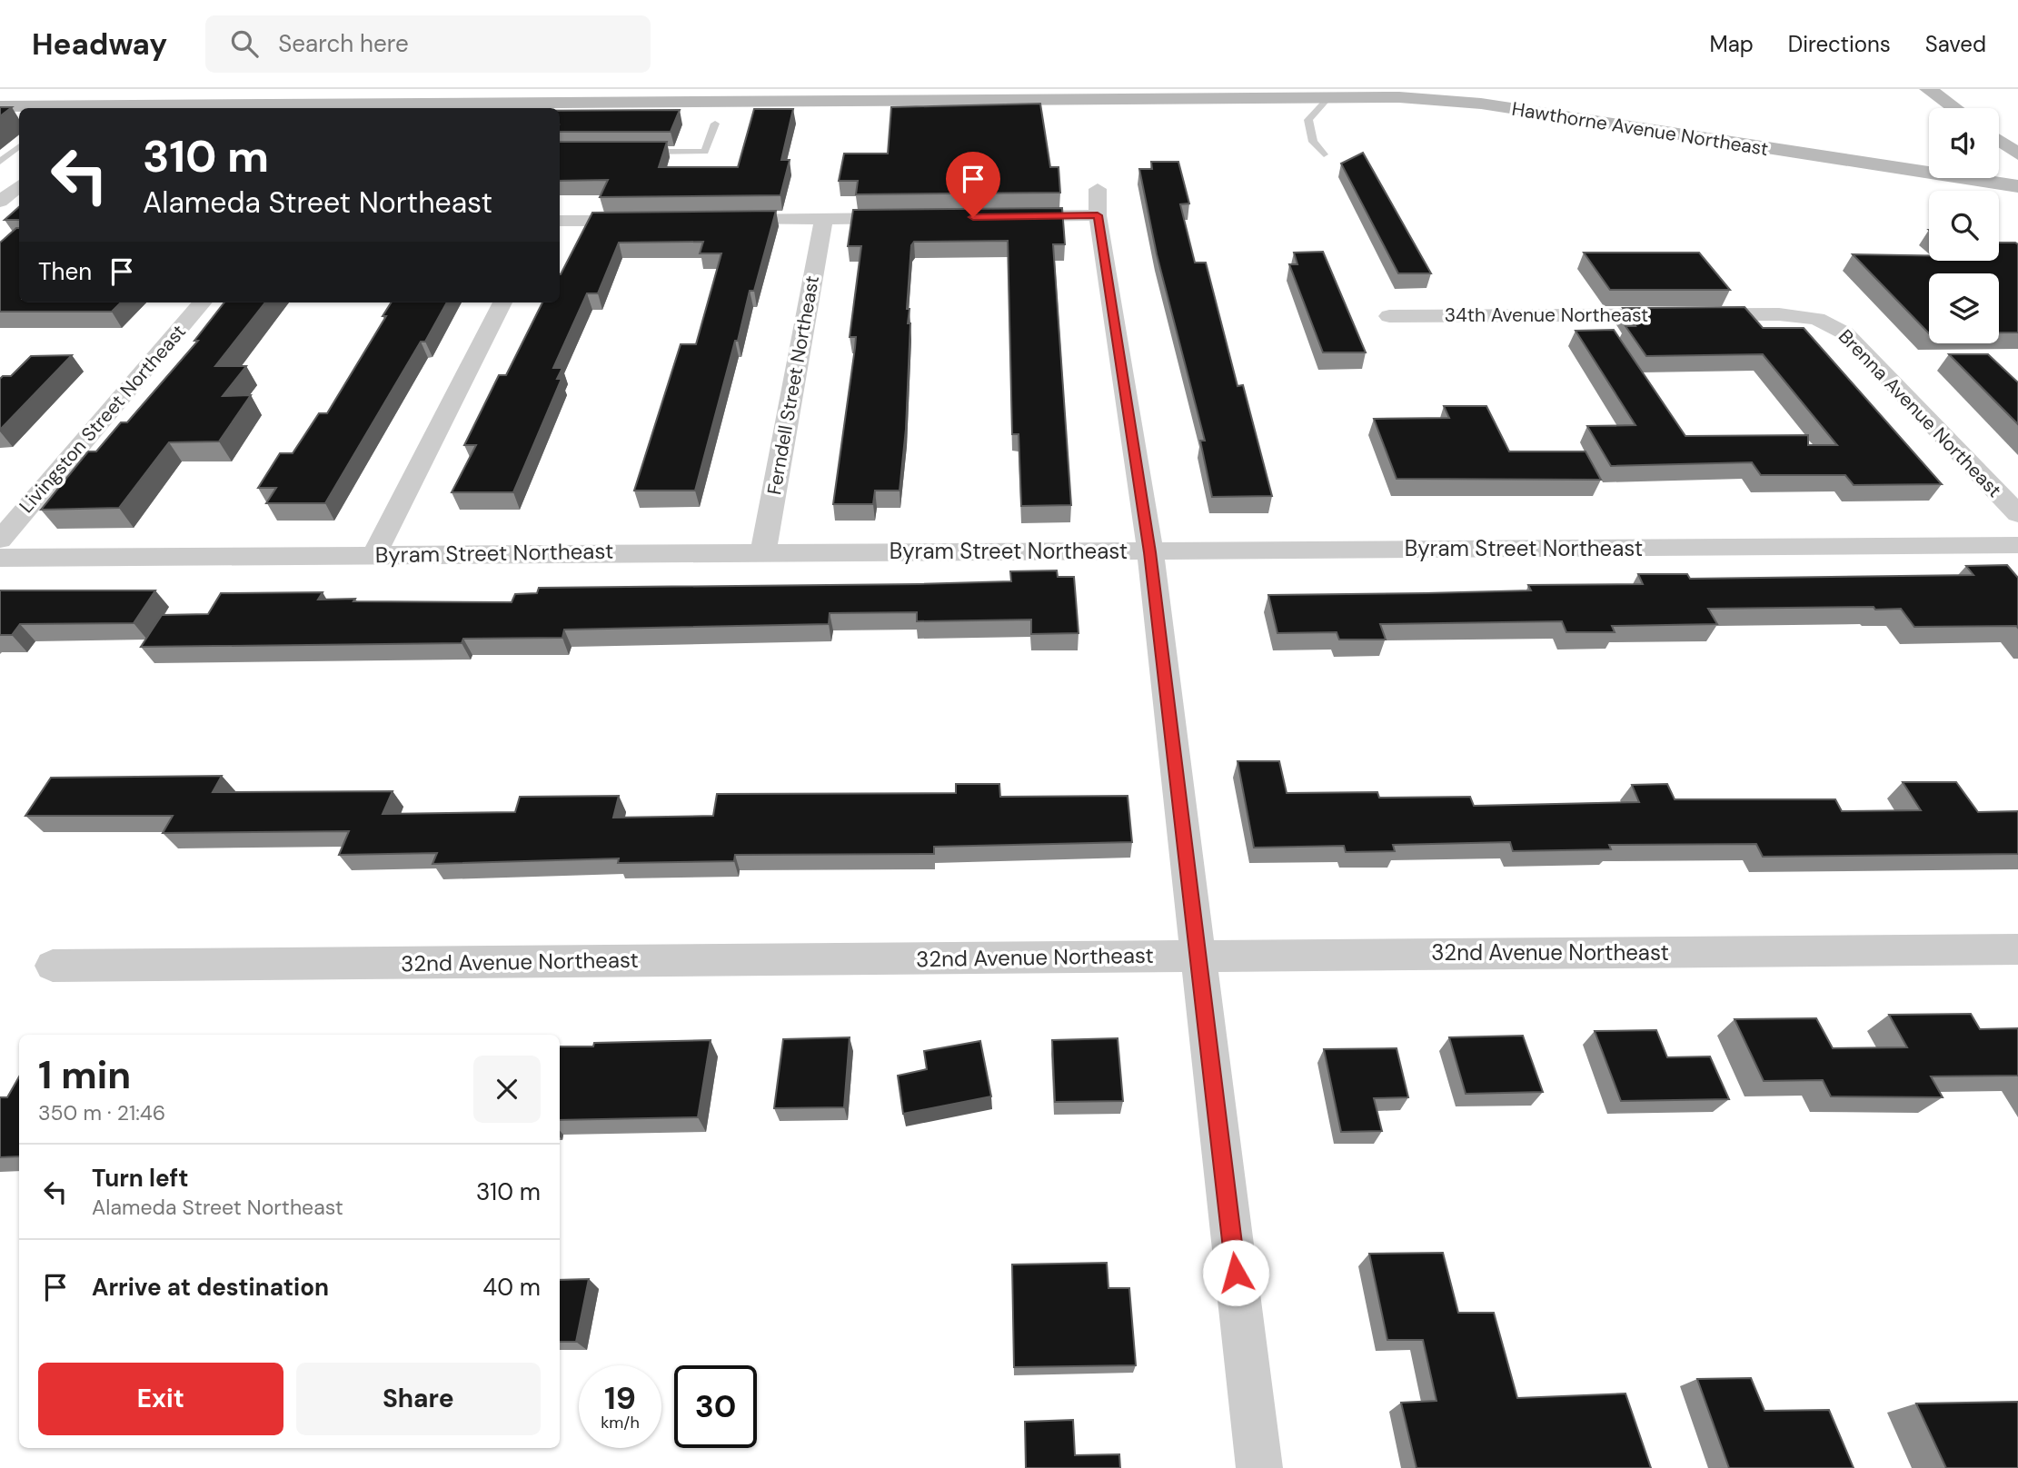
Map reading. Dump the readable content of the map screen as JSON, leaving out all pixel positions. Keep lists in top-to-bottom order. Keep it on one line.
{"streets":{"main road":["Hawthorne Avenue Northeast"],"street":["34th Avenue Northeast","Ferndell Street Northeast","Brenna Avenue Northeast","Livingston Street Northeast","Byram Street Northeast","32nd Avenue Northeast"]},"crossings":[["34th Avenue Northeast","Brenna Avenue Northeast"],["Ferndell Street Northeast","Byram Street Northeast"]],"page":{"header":"Headway","search":"Search here","nav":["Map","Directions","Saved"],"turn":["310 m","Alameda Street Northeast"],"then":"Then","heading":["1 min","350 m · 21:46"],"list":[{"name":"Turn left","note":"Alameda Street Northeast","value":"310 m"},{"name":"Arrive at destination","value":"40 m"}],"buttons":["Exit","Share"],"speed":"19 km/h","limit":"30"}}
